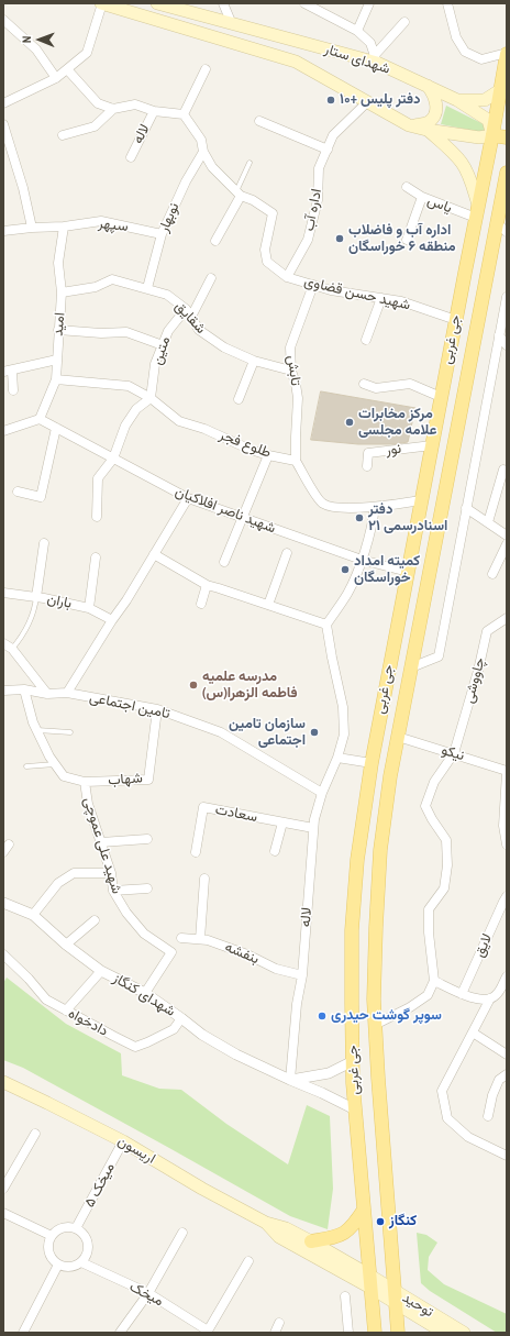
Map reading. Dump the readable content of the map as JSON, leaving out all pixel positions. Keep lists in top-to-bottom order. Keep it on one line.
{"streets":{"main road":["شهدای ستار","جی غربی","اریسون","توحید"],"street":["لاله","یاس","اداره آب","نوبهار","سپهر","شهید حسن قضاوی","شقایق","امید","متین","تابش","طلوع فجر","نور","شهید ناصر افلاکیان","باران","چاووشی","تامین اجتماعی","نیکو","شهاب","سعادت","شهید علی عموچی","لایق","بنفشه","شهدای کنگاز","دادخواه","میخک ۵","میخک"]},"crossings":[["شهدای ستار","اداره آب"],["شهدای ستار","جی غربی"],["لاله","تامین اجتماعی"],["لاله","سعادت"],["لاله","بنفشه"],["لاله","شهدای کنگاز"],["یاس","جی غربی"],["اداره آب","شهید حسن قضاوی"],["نوبهار","سپهر"],["نوبهار","شهید حسن قضاوی"],["نوبهار","شقایق"],["سپهر","امید"],["شهید حسن قضاوی","جی غربی"],["شهید حسن قضاوی","تابش"],["شقایق","امید"],["شقایق","متین"],["شقایق","تابش"],["امید","طلوع فجر"],["امید","شهید ناصر افلاکیان"],["جی غربی","نور"],["جی غربی","شهید ناصر افلاکیان"],["جی غربی","نیکو"],["جی غربی","شهدای کنگاز"],["جی غربی","اریسون"],["جی غربی","توحید"],["متین","طلوع فجر"],["تابش","طلوع فجر"],["چاووشی","نیکو"],["تامین اجتماعی","شهاب"],["تامین اجتماعی","شهید علی عموچی"],["شهاب","شهید علی عموچی"],["شهید علی عموچی","شهدای کنگاز"],["شهدای کنگاز","دادخواه"],["اریسون","میخک ۵"],["اریسون","توحید"],["میخک ۵","میخک"]],"places":["دفتر پلیس +۱۰","اداره آب و فاضلاب منطقه ۶ خوراسگان","مرکز مخابرات علامه مجلسی","دفتر اسنادرسمی ۲۱","کمیته امداد خوراسگان","مدرسه علمیه فاطمه الزهرا(س)","سازمان تامین اجتماعی","سوپر گوشت حیدری","کنگاز"],"north":"left"}
